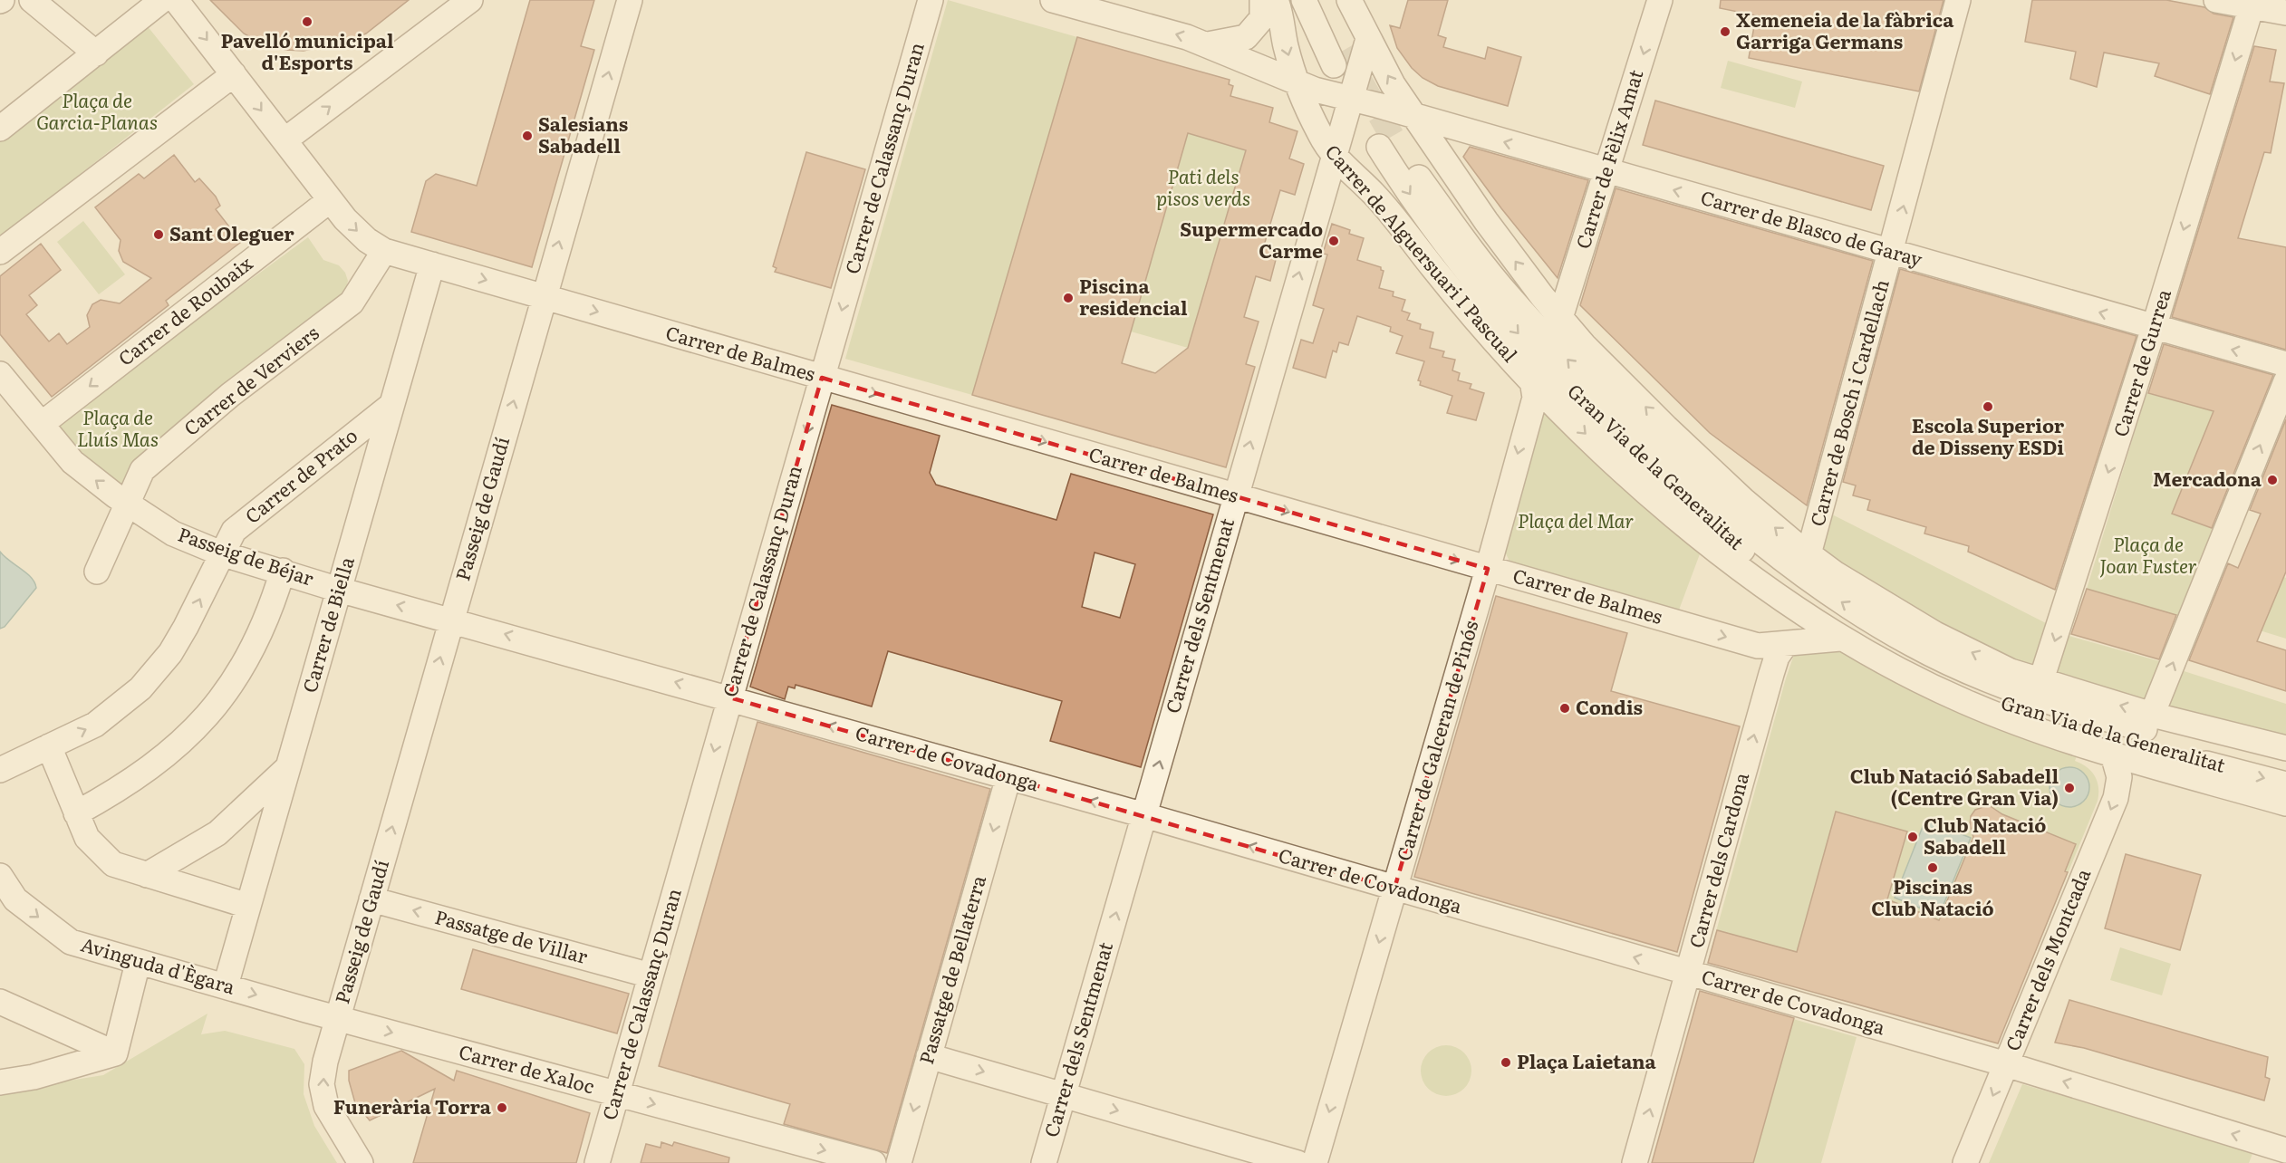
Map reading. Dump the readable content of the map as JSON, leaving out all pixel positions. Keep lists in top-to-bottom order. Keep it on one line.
{"streets":{"street":["Carrer de Calassanç Duran","Carrer de Fèlix Amat","Carrer de Blasco de Garay","Carrer de Alguersuari I Pascual","Carrer de Roubaix","Carrer de Balmes","Carrer de Gurrea","Carrer de Verviers","Carrer de Bosch i Cardellach","Gran Via de la Generalitat","Carrer de Prato","Passeig de Gaudí","Passeig de Béjar","Carrer dels Sentmenat","Carrer de Biella","Carrer de Galceran de Pinós","Carrer de Covadonga","Carrer dels Cardona","Passatge de Villar","Carrer dels Montcada","Avinguda d'Ègara","Passatge de Bellaterra","Carrer de Xaloc"]},"crossings":[["Carrer de Calassanç Duran","Carrer de Balmes"],["Carrer de Calassanç Duran","Carrer de Covadonga"],["Carrer de Calassanç Duran","Passatge de Villar"],["Carrer de Calassanç Duran","Carrer de Xaloc"],["Carrer de Fèlix Amat","Carrer de Blasco de Garay"],["Carrer de Blasco de Garay","Carrer de Alguersuari I Pascual"],["Carrer de Blasco de Garay","Carrer de Gurrea"],["Carrer de Blasco de Garay","Carrer de Bosch i Cardellach"],["Carrer de Blasco de Garay","Carrer dels Sentmenat"],["Carrer de Alguersuari I Pascual","Carrer de Gurrea"],["Carrer de Alguersuari I Pascual","Gran Via de la Generalitat"],["Carrer de Alguersuari I Pascual","Carrer dels Sentmenat"],["Carrer de Alguersuari I Pascual","Carrer de Galceran de Pinós"],["Carrer de Alguersuari I Pascual","Carrer dels Montcada"],["Carrer de Roubaix","Passeig de Béjar"],["Carrer de Balmes","Carrer de Verviers"],["Carrer de Balmes","Passeig de Gaudí"],["Carrer de Balmes","Carrer dels Sentmenat"],["Carrer de Balmes","Carrer de Biella"],["Carrer de Balmes","Carrer de Galceran de Pinós"],["Carrer de Balmes","Carrer dels Cardona"],["Carrer de Gurrea","Gran Via de la Generalitat"],["Carrer de Verviers","Passeig de Béjar"],["Gran Via de la Generalitat","Carrer dels Montcada"],["Carrer de Prato","Passeig de Béjar"],["Carrer de Prato","Carrer de Biella"],["Passeig de Gaudí","Passeig de Béjar"],["Passeig de Gaudí","Carrer de Covadonga"],["Passeig de Gaudí","Passatge de Villar"],["Passeig de Gaudí","Avinguda d'Ègara"],["Passeig de Gaudí","Carrer de Xaloc"],["Passeig de Béjar","Carrer de Biella"],["Passeig de Béjar","Carrer de Covadonga"],["Carrer dels Sentmenat","Carrer de Covadonga"],["Carrer de Biella","Avinguda d'Ègara"],["Carrer de Galceran de Pinós","Carrer de Covadonga"],["Carrer de Covadonga","Carrer dels Cardona"],["Carrer de Covadonga","Carrer dels Montcada"],["Carrer de Covadonga","Passatge de Bellaterra"],["Avinguda d'Ègara","Carrer de Xaloc"]],"one_way":["Carrer de Calassanç Duran","Carrer de Fèlix Amat","Carrer de Blasco de Garay","Carrer de Balmes","Carrer de Bosch i Cardellach","Passeig de Gaudí","Passeig de Béjar","Carrer dels Sentmenat","Carrer de Galceran de Pinós","Carrer de Covadonga","Carrer dels Cardona","Passatge de Villar","Carrer dels Montcada","Passatge de Bellaterra","Carrer de Xaloc"],"parks":["Plaça de Garcia-Planas","Pati dels pisos verds","Plaça de Lluís Mas","Plaça del Mar","Plaça de Joan Fuster"],"places":["Pavelló municipal d'Esports","Xemeneia de la fàbrica Garriga Germans","Salesians Sabadell","Sant Oleguer","Supermercado Carme","Piscina residencial","Escola Superior de Disseny ESDi","Mercadona","Condis","Club Natació Sabadell (Centre Gran Via)","Club Natació Sabadell","Piscinas Club Natació","Plaça Laietana","Funerària Torra"]}
